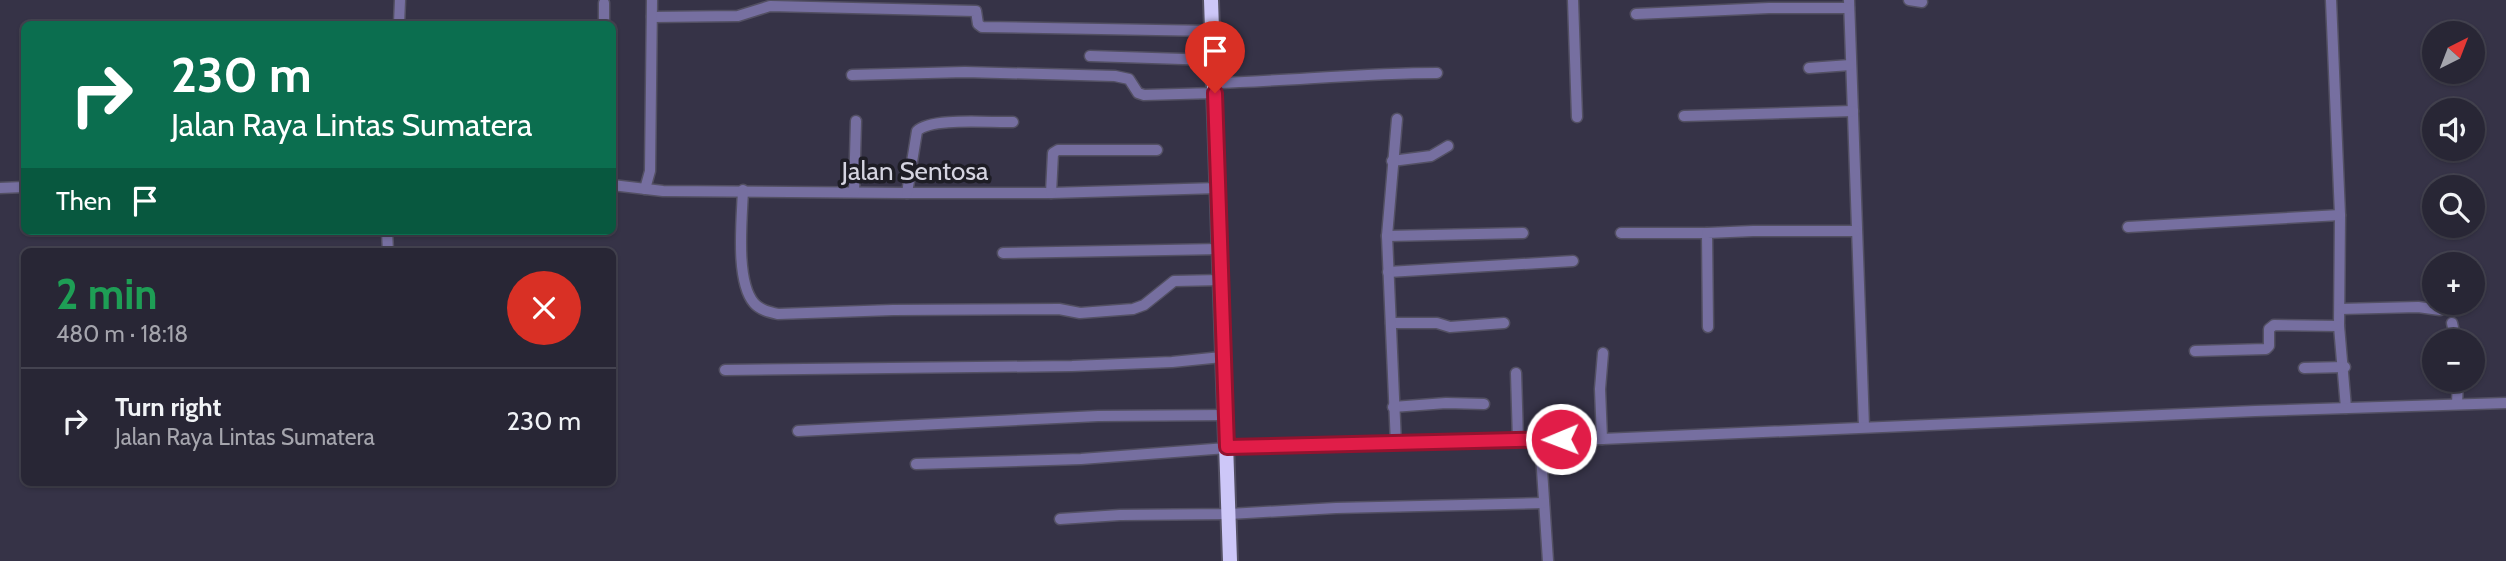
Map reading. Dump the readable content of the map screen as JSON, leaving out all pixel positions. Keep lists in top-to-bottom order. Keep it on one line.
{"streets":{"street":["Jalan Sentosa"]},"north":"top right","page":{"map_buttons":["+","−"],"turn":["230 m","Jalan Raya Lintas Sumatera"],"then":"Then","heading":["2 min","480 m · 18:18"],"list":[{"name":"Turn right","note":"Jalan Raya Lintas Sumatera","value":"230 m"}]}}
